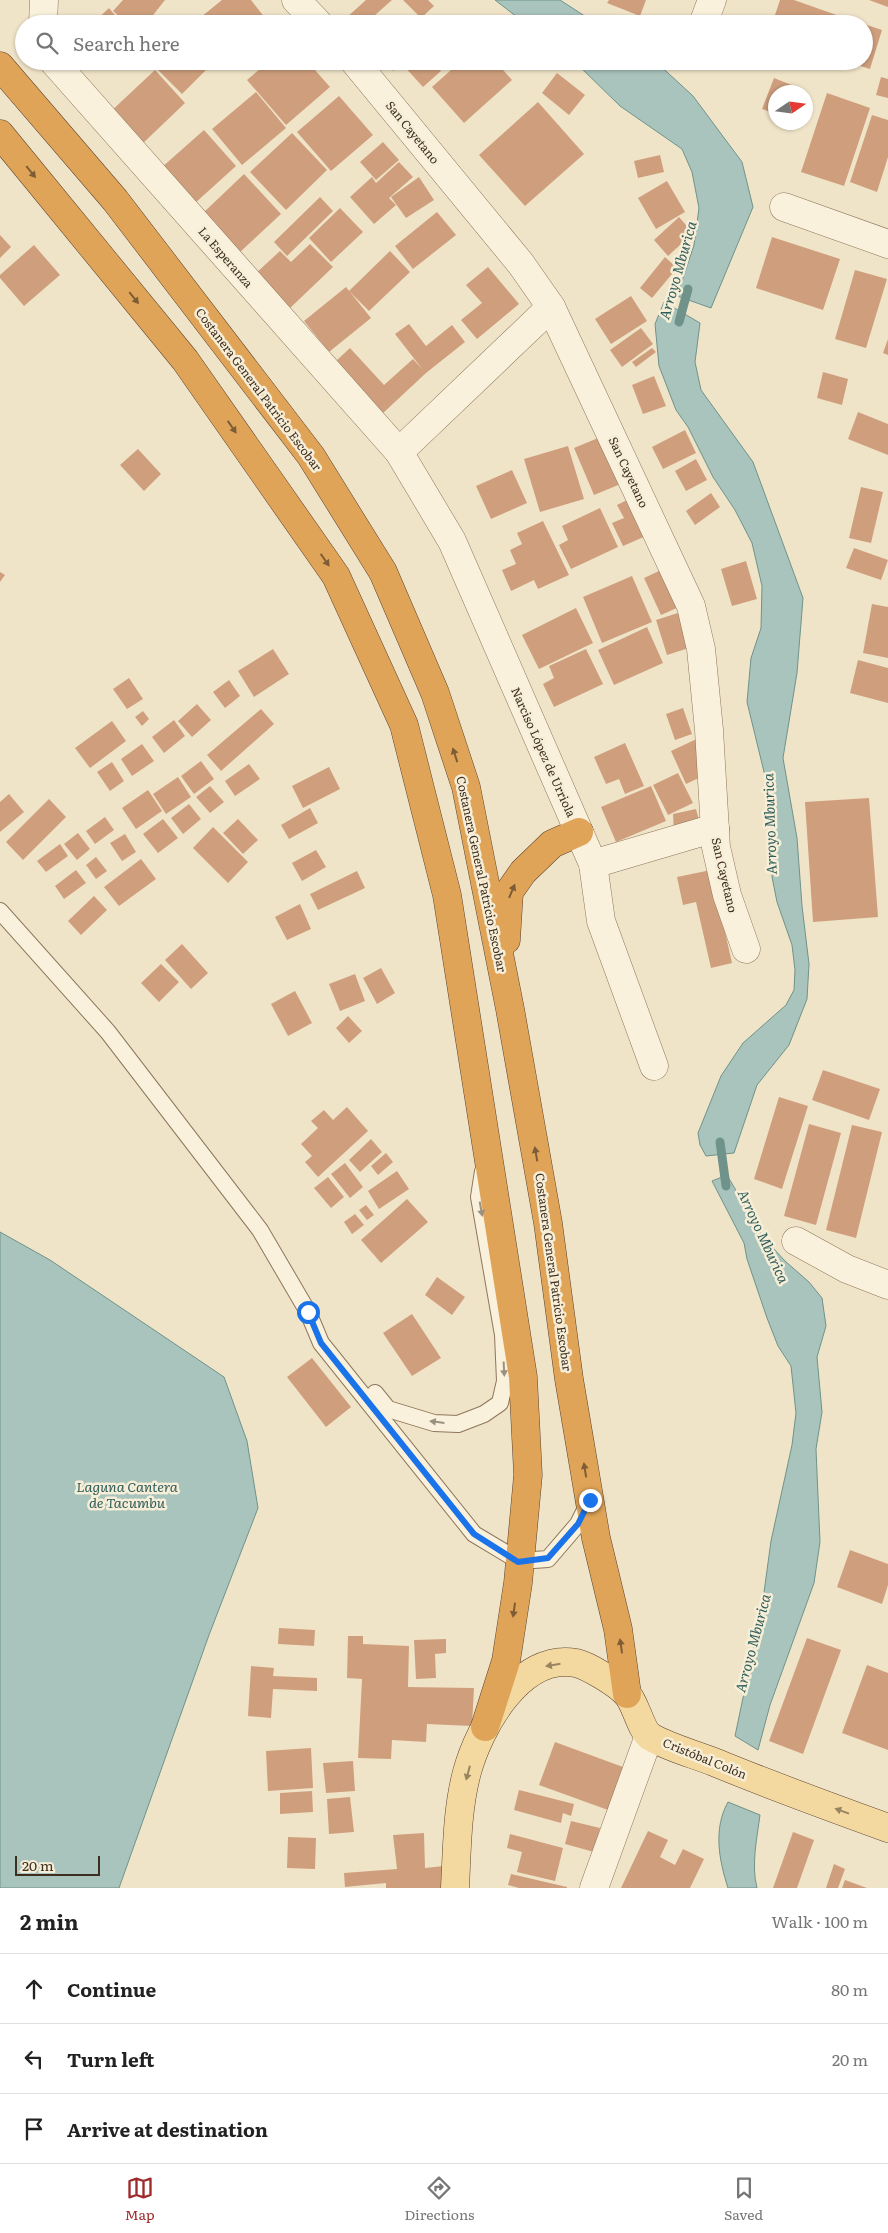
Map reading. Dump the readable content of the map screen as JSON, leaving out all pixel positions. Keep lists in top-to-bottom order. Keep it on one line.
{"streets":{"highway":["Costanera General Patricio Escobar"],"main road":["Cristóbal Colón"],"street":["San Cayetano","La Esperanza","Narciso López de Urriola"]},"crossings":[["La Esperanza","Narciso López de Urriola"],["Costanera General Patricio Escobar","Cristóbal Colón"]],"water":["Arroyo Mburica","Laguna Cantera de Tacumbu"],"scale_bar":"20 m","north":"right","page":{"search":"Search here","scale":"20 m","heading":["2 min","Walk · 100 m"],"list":[["Continue","80 m"],["Turn left","20 m"],"Arrive at destination"],"nav":["Map","Directions","Saved"]}}
